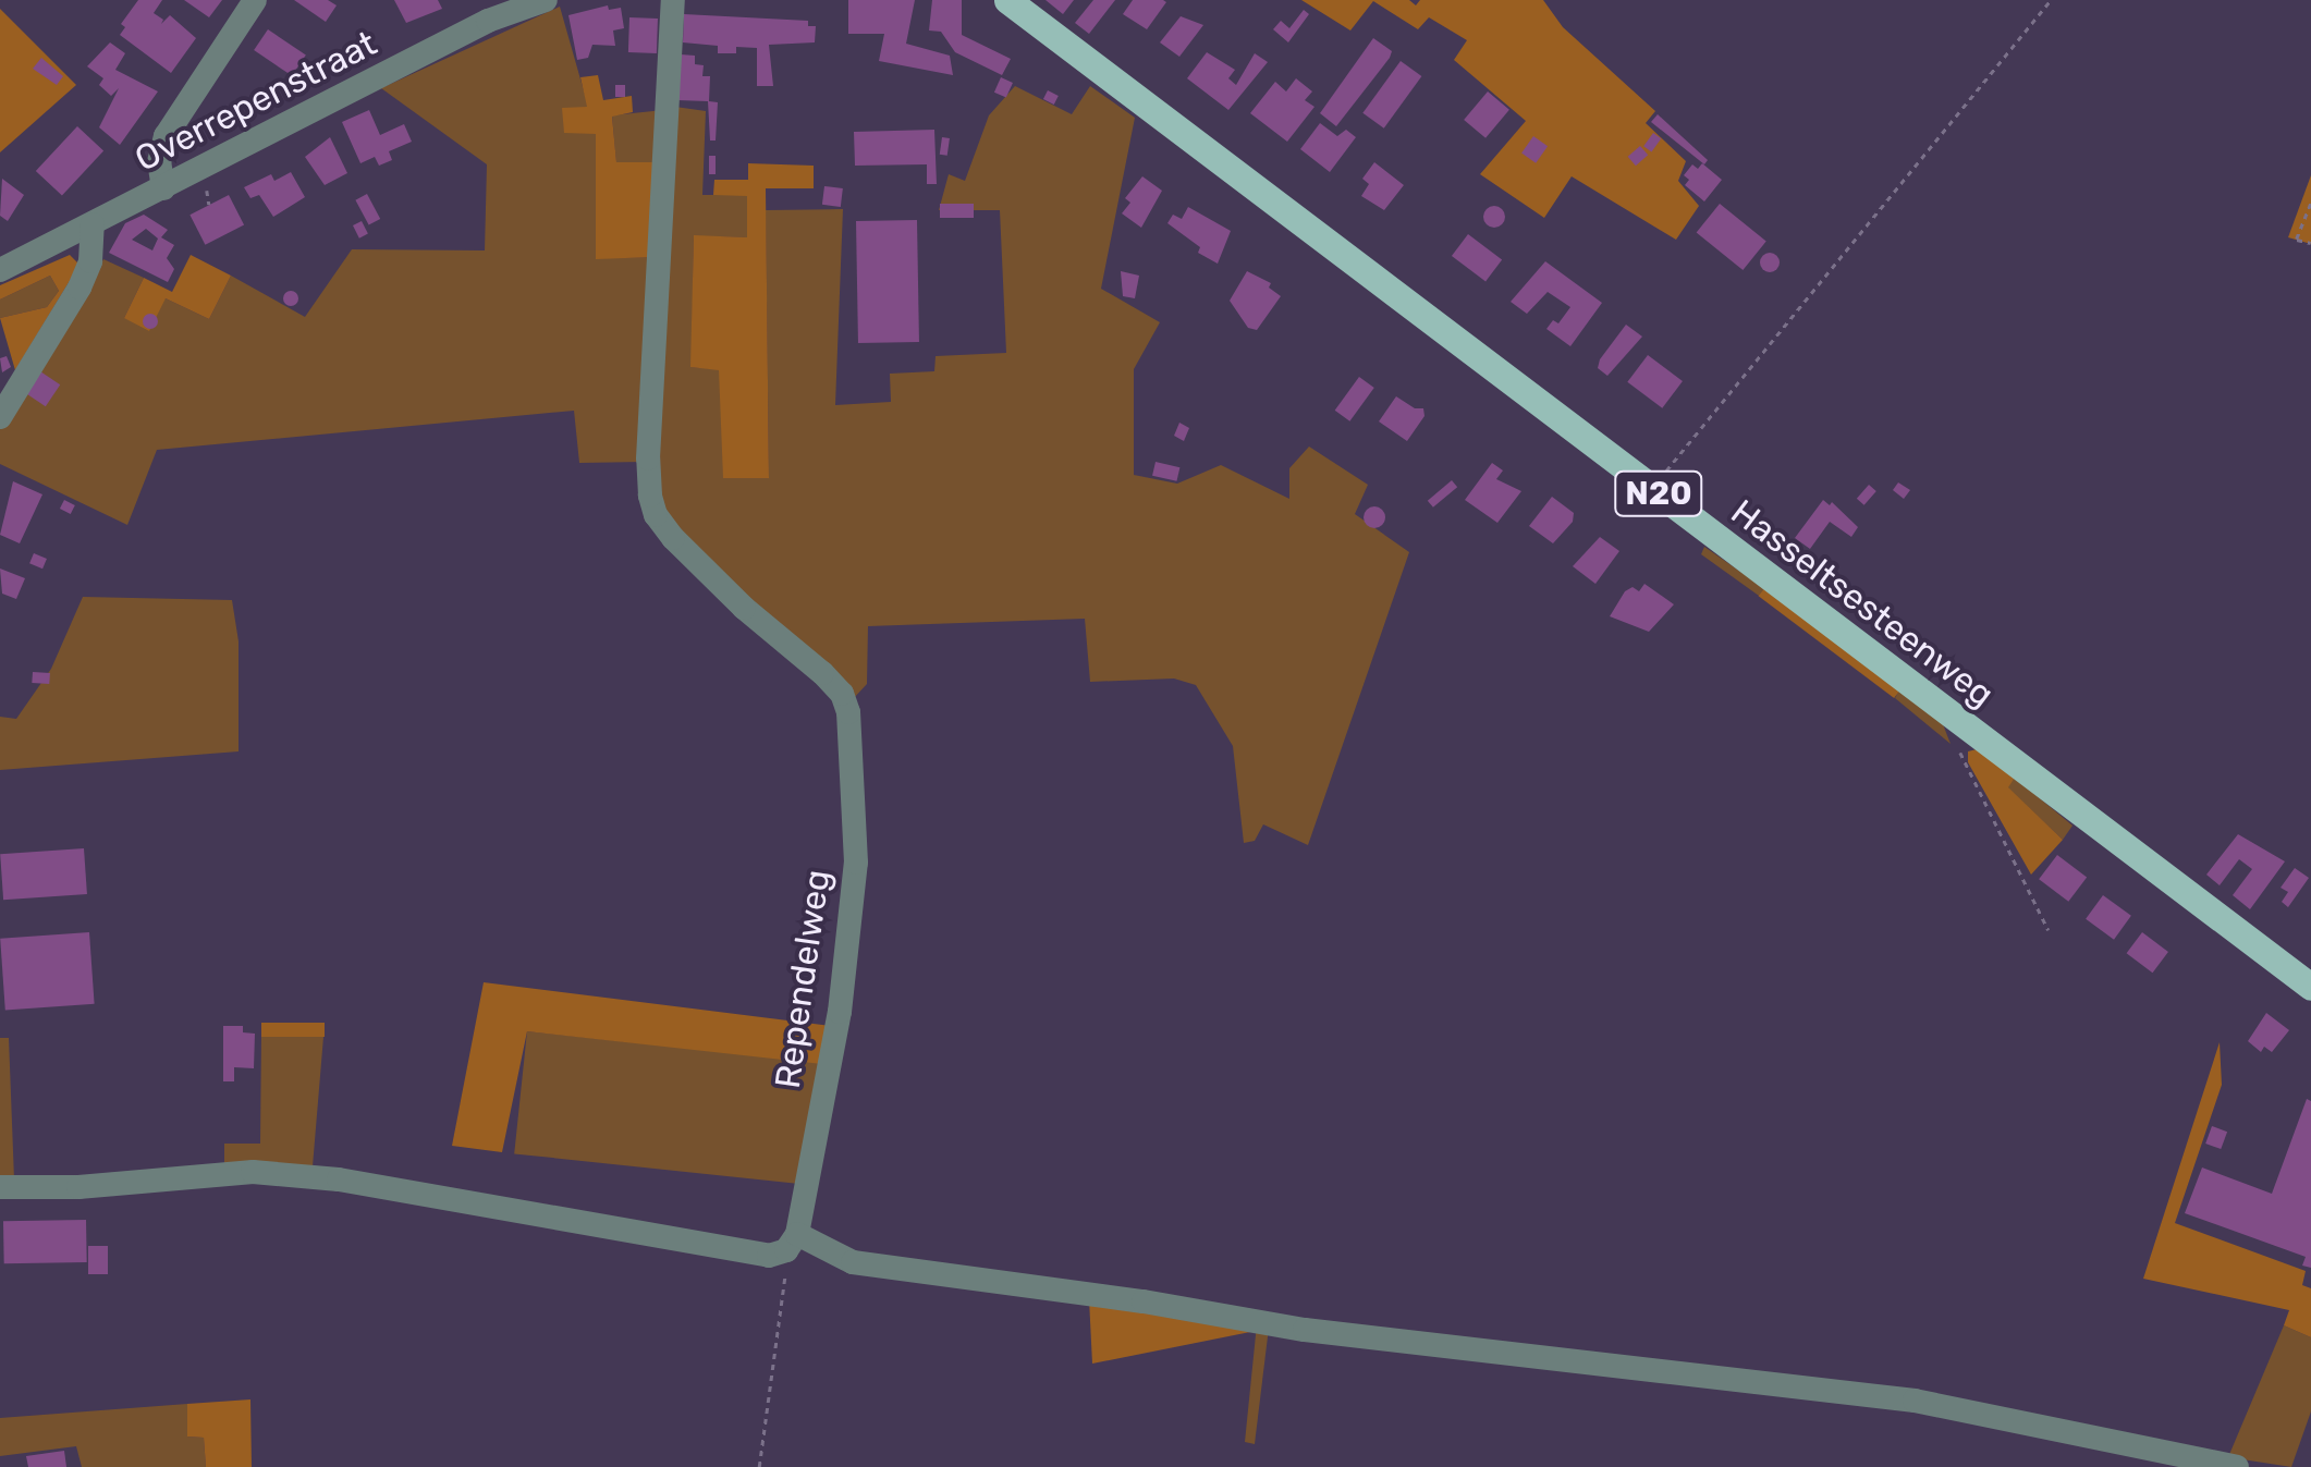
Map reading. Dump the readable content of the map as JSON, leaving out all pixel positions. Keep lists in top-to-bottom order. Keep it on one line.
{"streets":{"main road":["N20","Hasseltsesteenweg"],"street":["Overrepenstraat","Rependelweg"]}}
